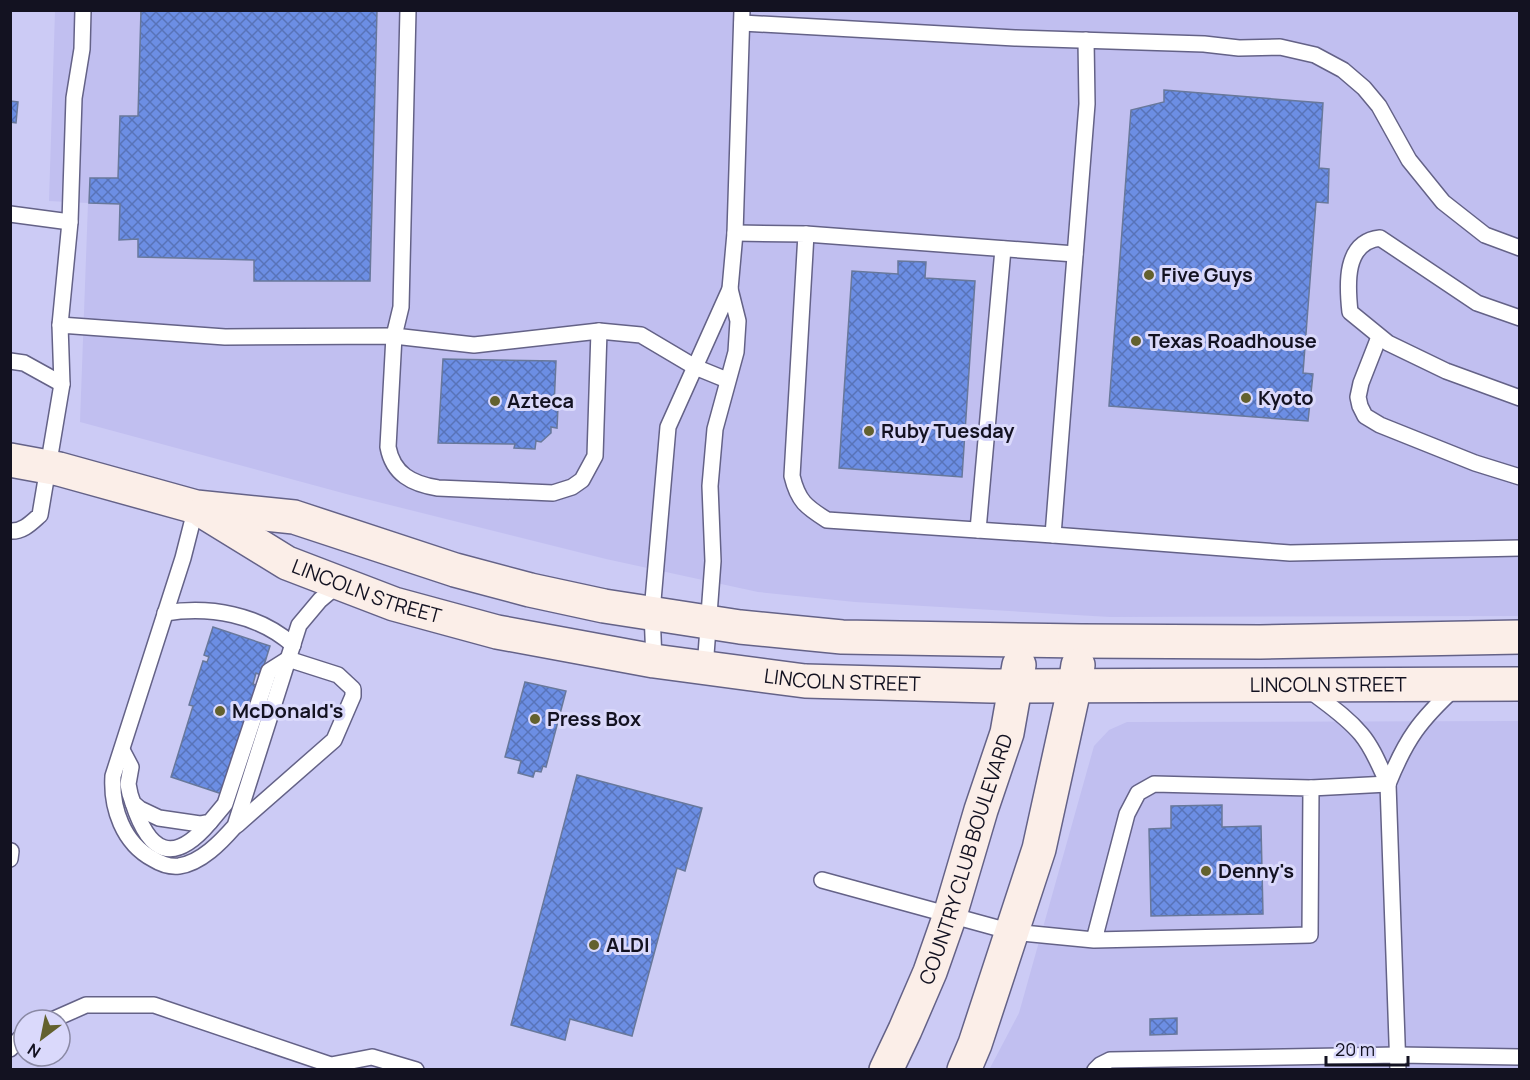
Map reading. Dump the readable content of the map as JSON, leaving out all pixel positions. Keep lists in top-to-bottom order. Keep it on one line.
{"streets":{"main road":["LINCOLN STREET","COUNTRY CLUB BOULEVARD"]},"crossings":[["LINCOLN STREET","COUNTRY CLUB BOULEVARD"]],"places":["Five Guys","Texas Roadhouse","Kyoto","Azteca","Ruby Tuesday","McDonald's","Press Box","Denny's","ALDI"],"scale_bar":"20 m","north":"bottom left"}
